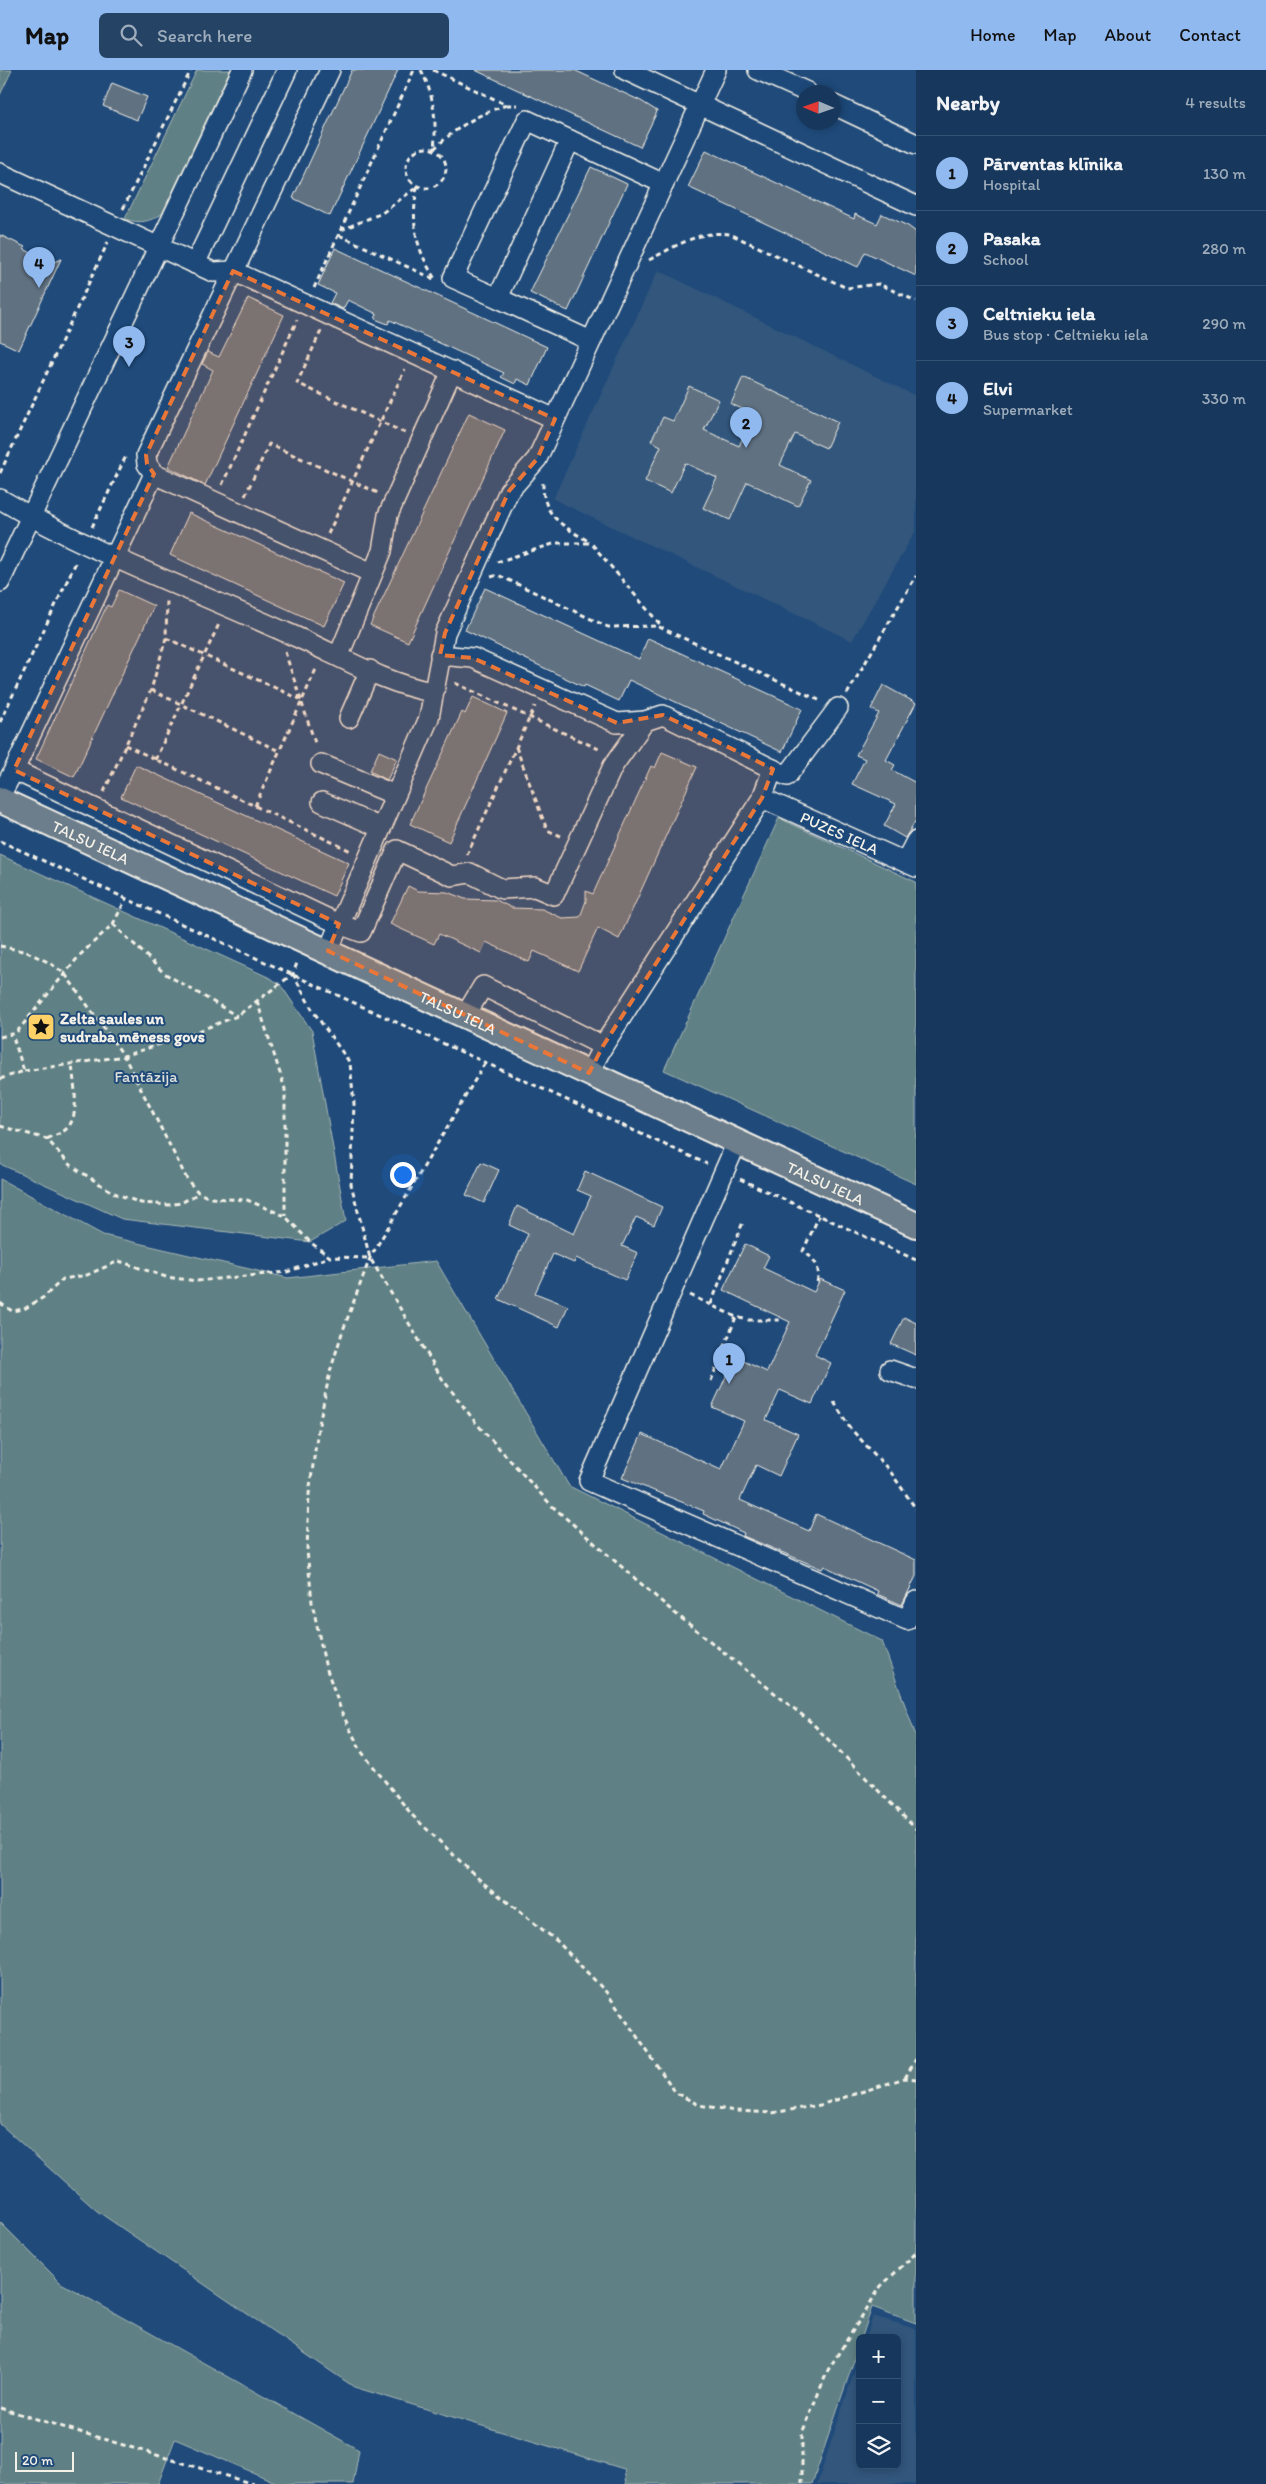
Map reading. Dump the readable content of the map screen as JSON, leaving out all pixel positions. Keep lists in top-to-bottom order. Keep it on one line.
{"streets":{"main road":["TALSU IELA"],"street":["PUZES IELA"]},"parks":["Fantāzija"],"places":{"place":["Zelta saules un sudraba mēness govs"]},"scale_bar":"20 m","north":"left","page":{"header":"Map","search":"Search here","nav":["Home","Map","About","Contact"],"heading":["Nearby","4 results"],"list":[{"mark":"1","name":"Pārventas klīnika","note":"Hospital","value":"130 m"},{"mark":"2","name":"Pasaka","note":"School","value":"280 m"},{"mark":"3","name":"Celtnieku iela","note":"Bus stop · Celtnieku iela","value":"290 m"},{"mark":"4","name":"Elvi","note":"Supermarket","value":"330 m"}],"pins":["4","3","2","1"],"map_buttons":["+","−"],"scale":"20 m"}}
